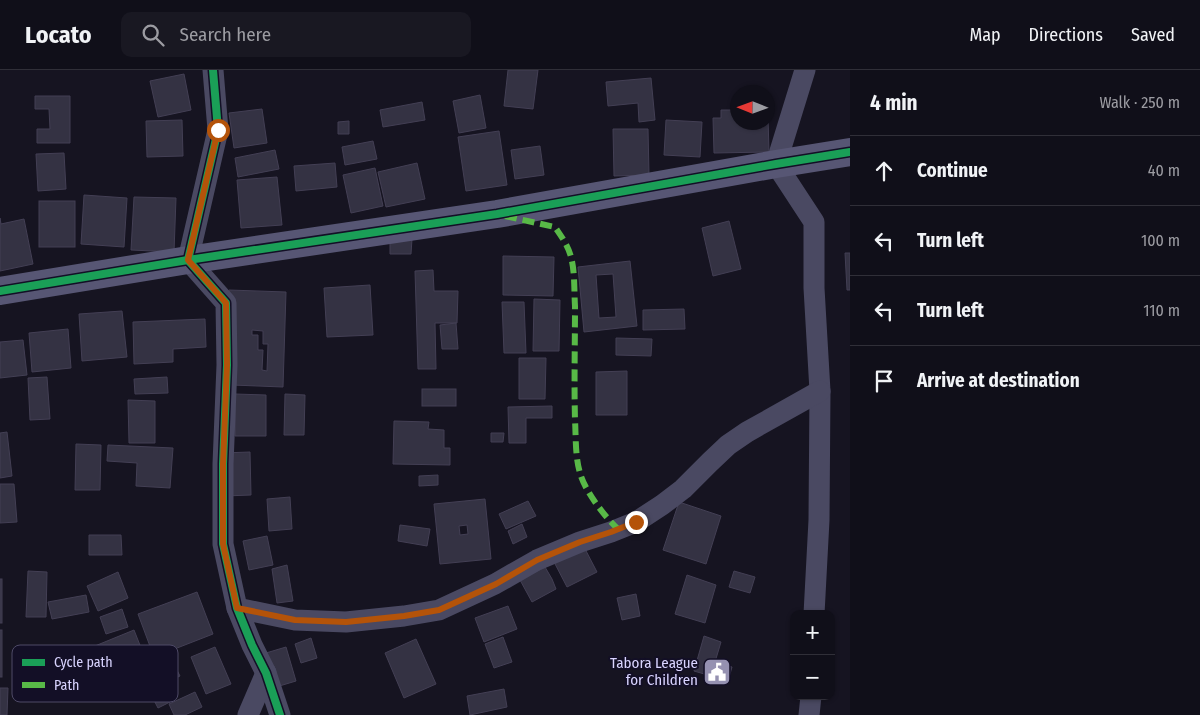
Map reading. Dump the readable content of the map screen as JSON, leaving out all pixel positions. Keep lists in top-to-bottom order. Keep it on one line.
{"places":{"public building":["Tabora League for Children"]},"legend":["Cycle path","Path"],"north":"left","page":{"header":"Locato","search":"Search here","nav":["Map","Directions","Saved"],"heading":["4 min","Walk · 250 m"],"list":[["Continue","40 m"],["Turn left","100 m"],["Turn left","110 m"],"Arrive at destination"],"map_buttons":["+","−"]}}
